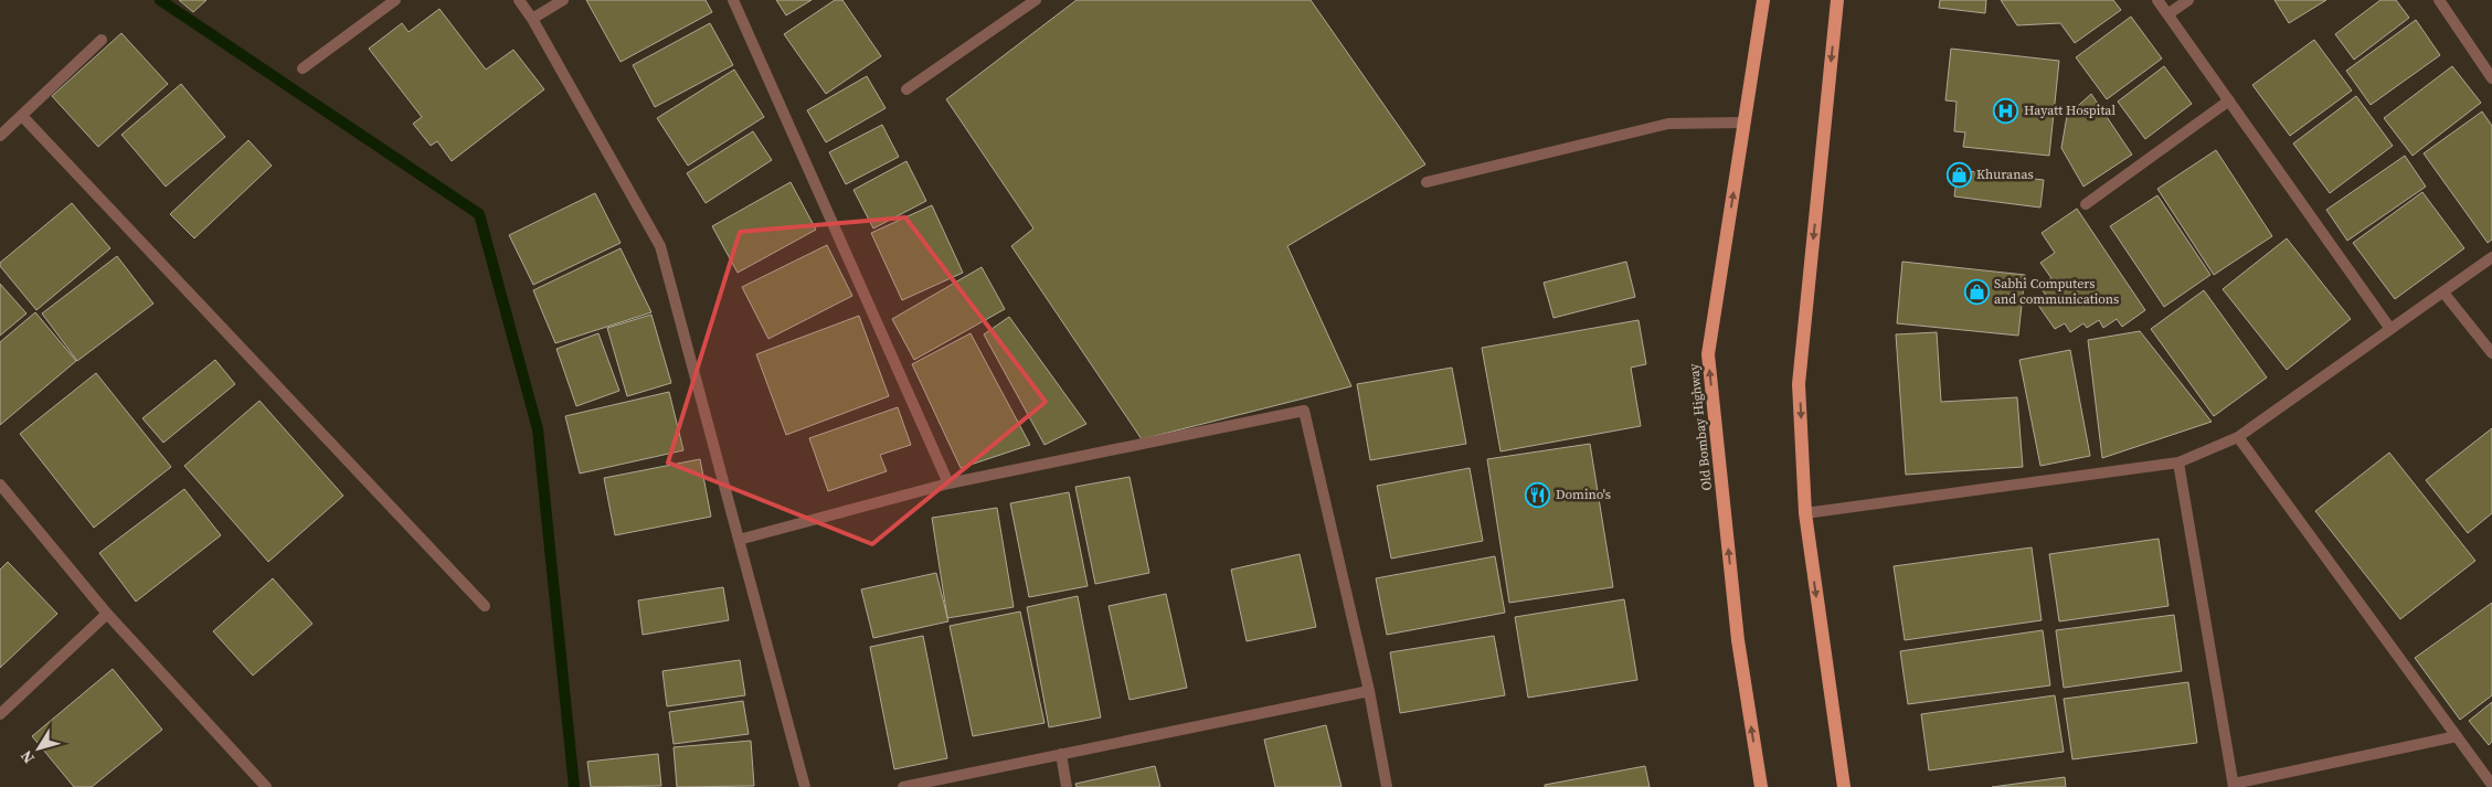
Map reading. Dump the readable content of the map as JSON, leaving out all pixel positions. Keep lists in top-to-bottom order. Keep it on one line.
{"streets":{"main road":["Old Bombay Highway"]},"places":{"hospital":["Hayatt Hospital"],"shop":["Khuranas","Sabhi Computers and communications"],"restaurant":["Domino's"]},"north":"bottom left"}
